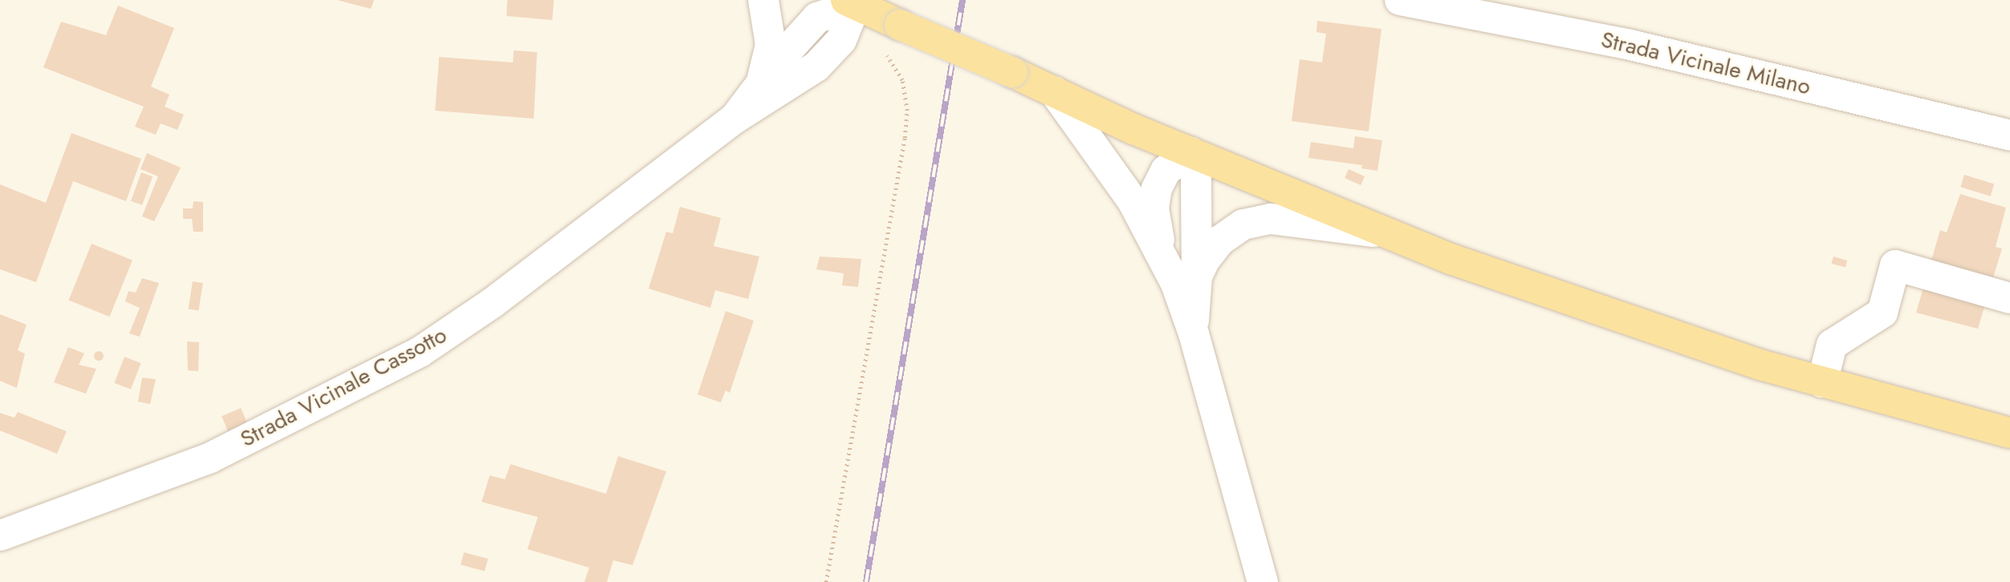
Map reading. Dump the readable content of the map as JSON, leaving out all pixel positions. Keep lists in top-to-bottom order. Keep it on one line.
{"streets":{"street":["Strada Vicinale Milano","Strada Vicinale Cassotto"]}}
